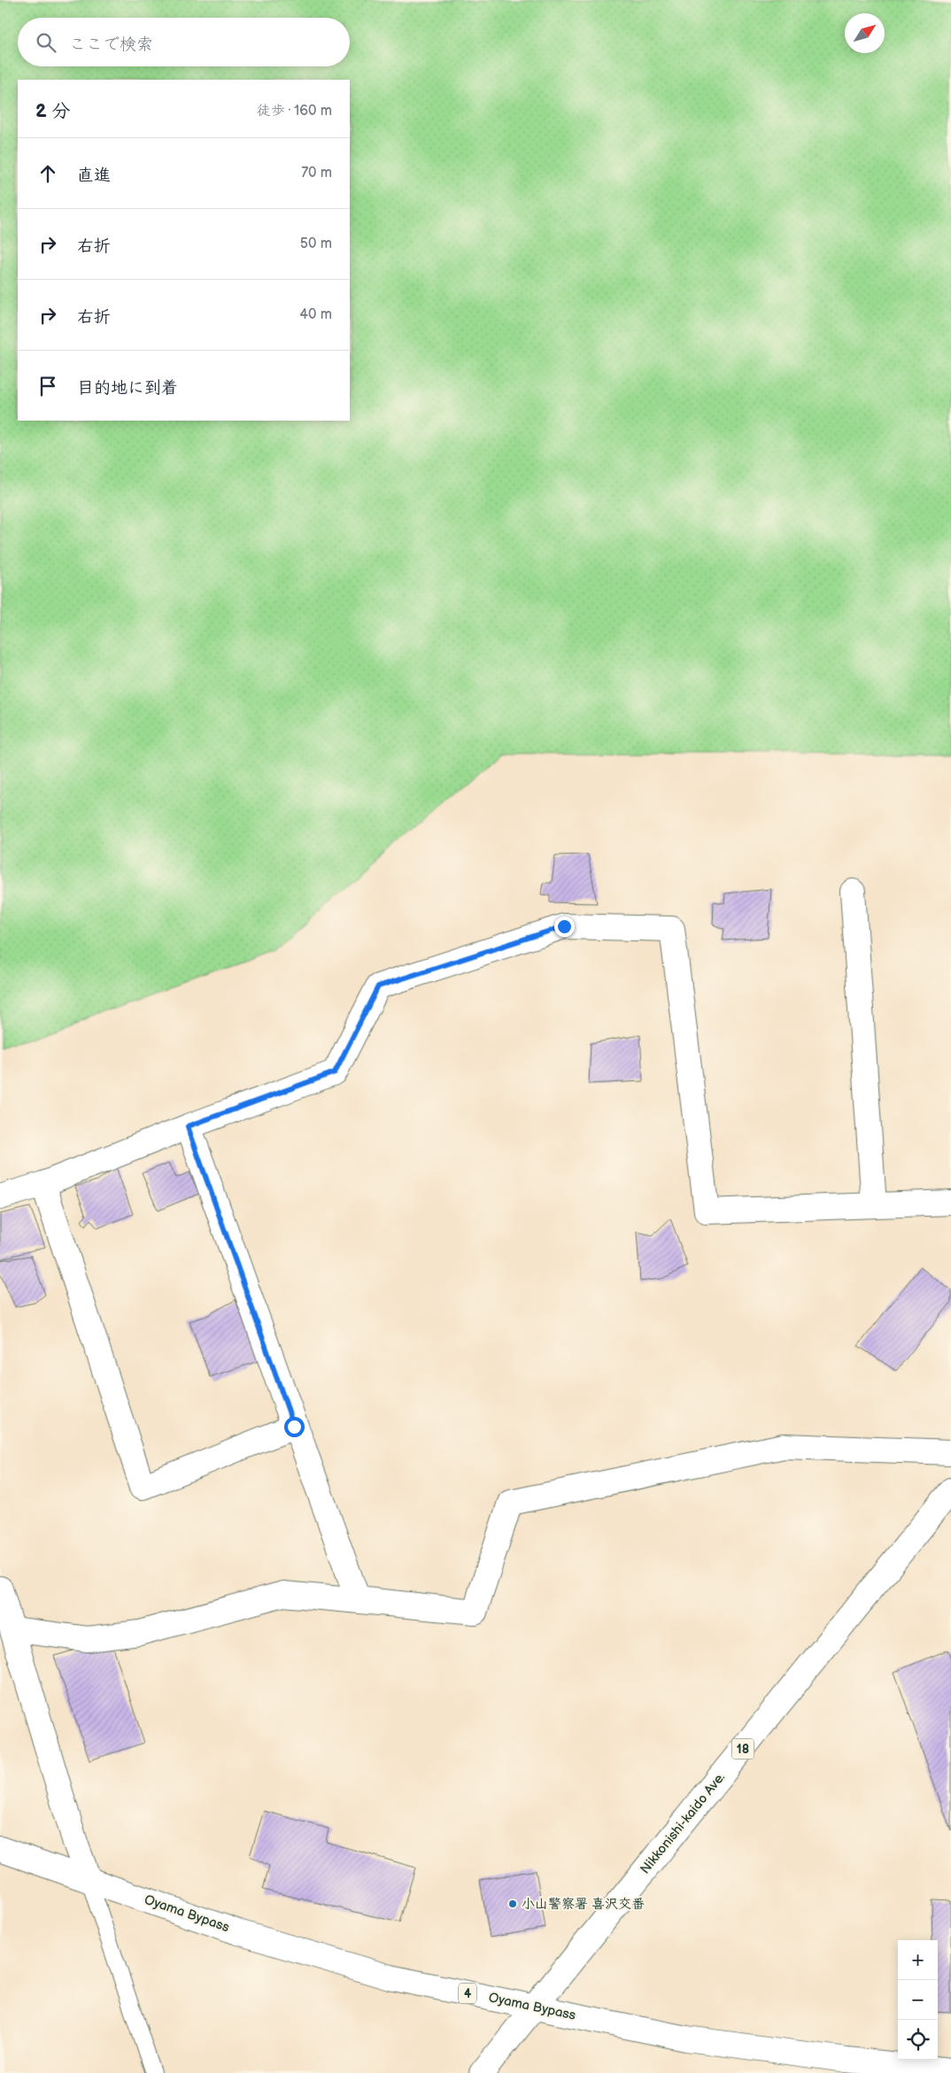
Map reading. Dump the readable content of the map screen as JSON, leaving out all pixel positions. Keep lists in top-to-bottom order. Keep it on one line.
{"streets":{"main road":["18","Nikkonishi-kaido Ave.","Oyama Bypass","4"]},"crossings":[["Nikkonishi-kaido Ave.","Oyama Bypass"]],"places":["小山警察署 喜沢交番"],"north":"top right","page":{"search":"ここで検索","heading":["2 分","徒歩 · 160 m"],"list":[["直進","70 m"],["右折","50 m"],["右折","40 m"],"目的地に到着"],"map_buttons":["+","−"]}}
